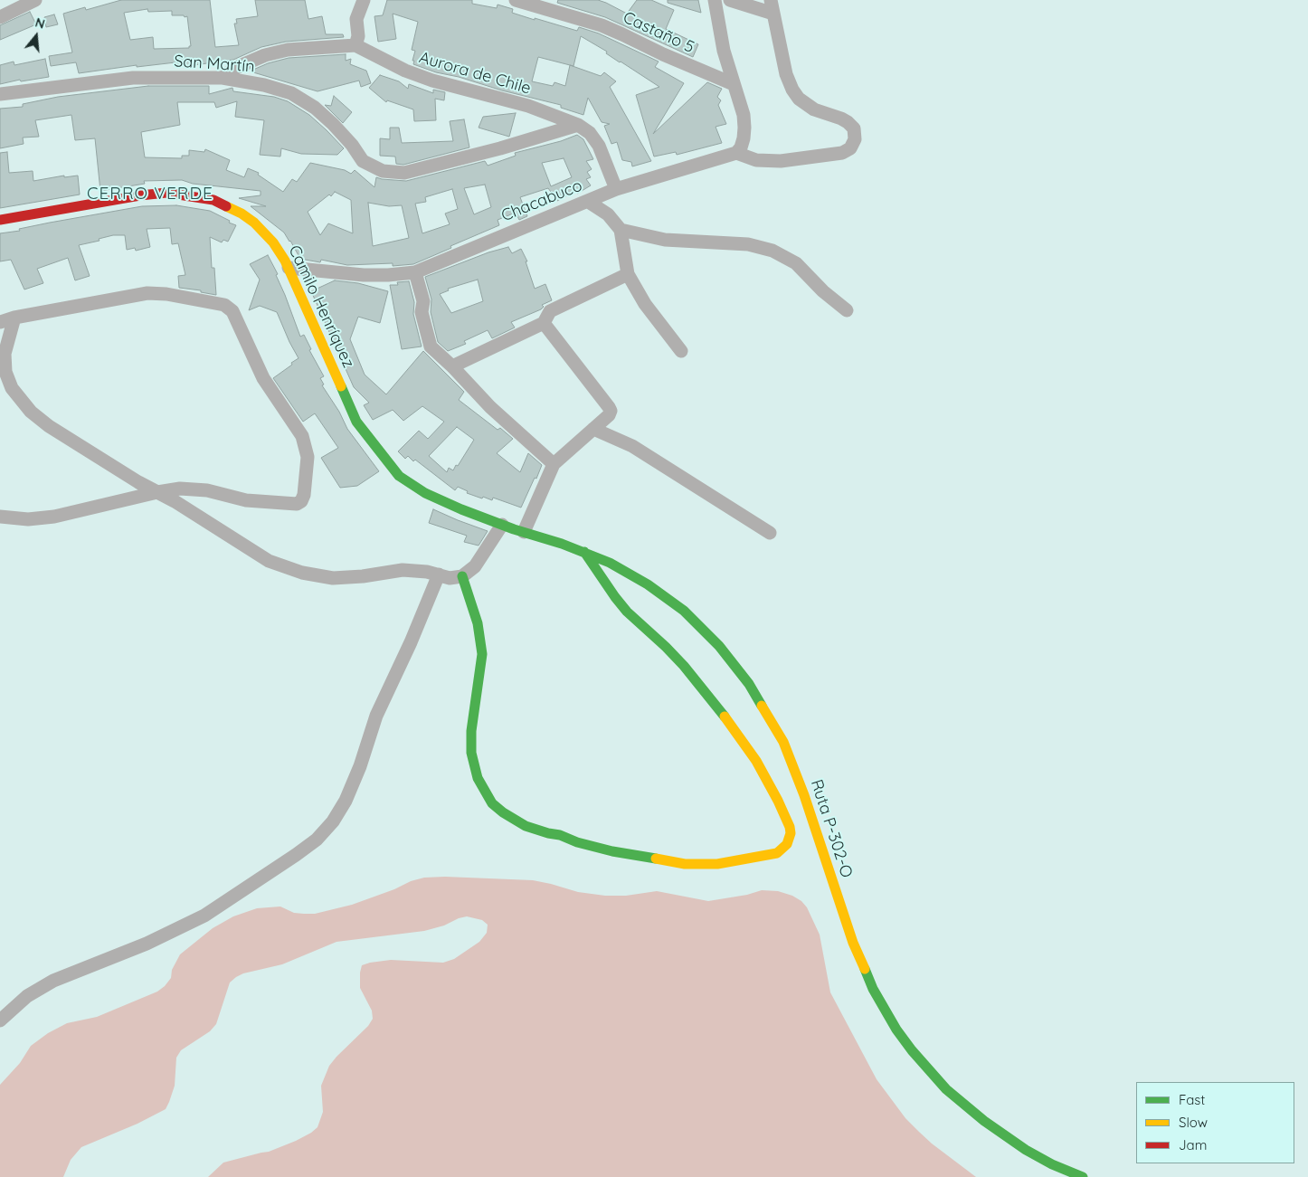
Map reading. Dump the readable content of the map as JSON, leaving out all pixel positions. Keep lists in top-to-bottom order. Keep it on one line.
{"streets":{"street":["Castaño 5","San Martín","Aurora de Chile","Chacabuco","Camilo Henríquez","Ruta P-302-O"]},"crossings":[["San Martín","Aurora de Chile"],["Aurora de Chile","Chacabuco"],["Chacabuco","Camilo Henríquez"],["Camilo Henríquez","Ruta P-302-O"]],"districts":["CERRO VERDE"],"legend":["Fast","Slow","Jam"],"north":"top"}
